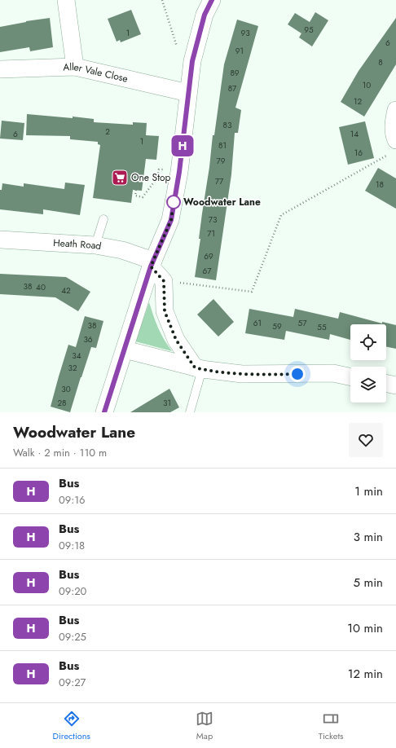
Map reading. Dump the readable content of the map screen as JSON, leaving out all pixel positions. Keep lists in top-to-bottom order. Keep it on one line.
{"streets":{"street":["Aller Vale Close","Heath Road"]},"places":{"supermarket":["One Stop"],"other":["Woodwater Lane"]},"lines":["bus line H"],"house_numbers":["95","1","93","6","91","8","89","10","87","12","83","2","6","14","1","81","16","79","77","18","73","71","69","67","38","40","42","61","57","38","59","55","36","34","32","30","28","31"],"page":{"on_map":"H","heading":["Woodwater Lane","Walk · 2 min · 110 m"],"list":[{"mark":"H","name":"Bus","note":"09:16","value":"1 min"},{"mark":"H","name":"Bus","note":"09:18","value":"3 min"},{"mark":"H","name":"Bus","note":"09:20","value":"5 min"},{"mark":"H","name":"Bus","note":"09:25","value":"10 min"},{"mark":"H","name":"Bus","note":"09:27","value":"12 min"}],"tabs":["Directions","Map","Tickets"]}}
